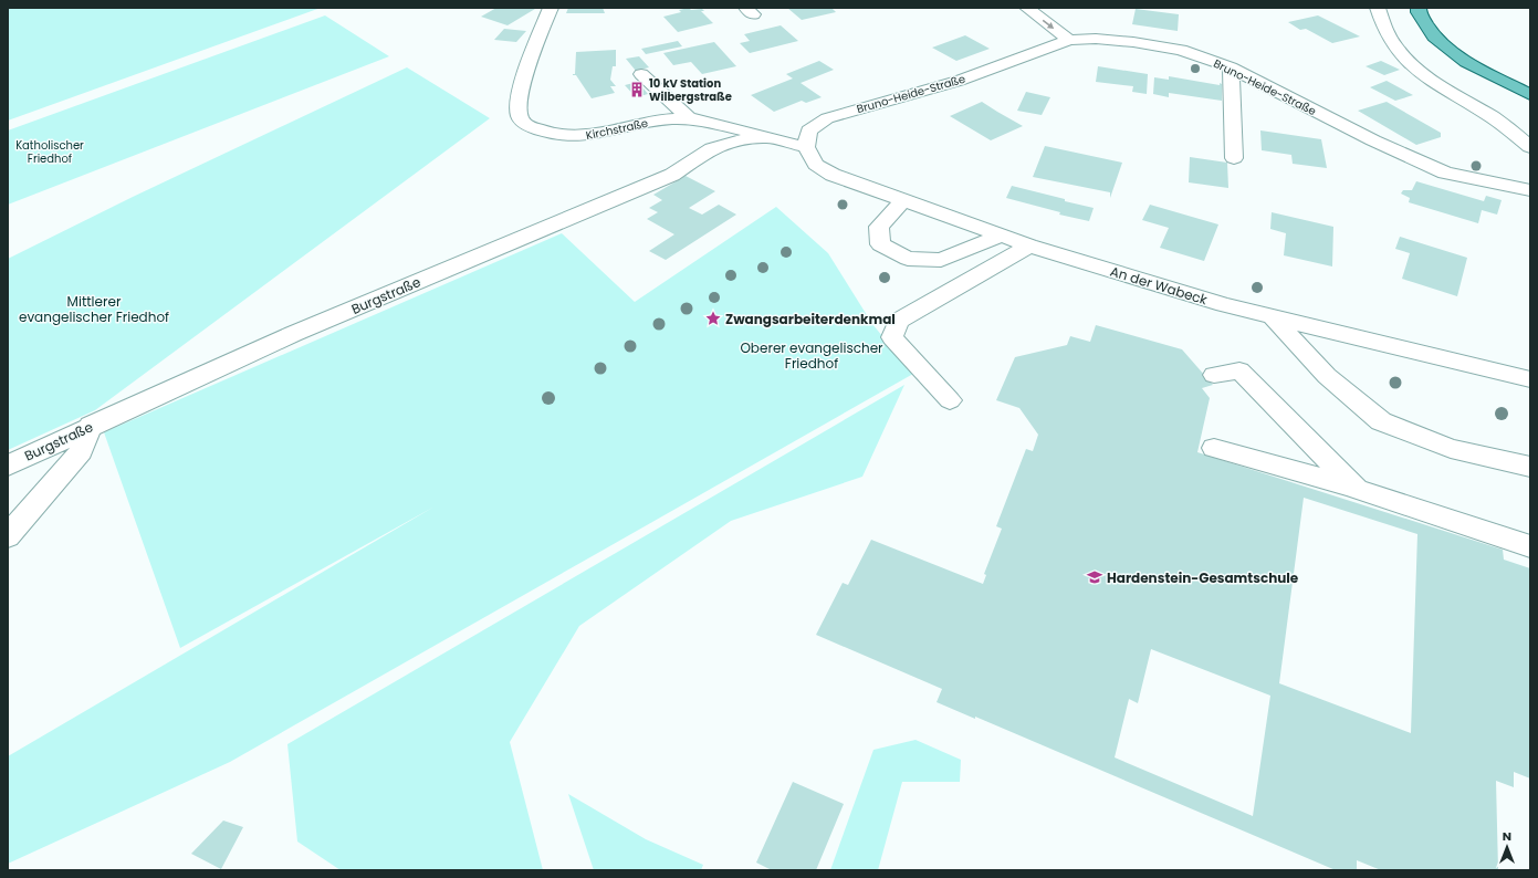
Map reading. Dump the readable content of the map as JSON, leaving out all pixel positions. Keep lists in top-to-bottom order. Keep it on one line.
{"streets":{"street":["Bruno-Heide-Straße","Kirchstraße","An der Wabeck","Burgstraße"]},"crossings":[["Bruno-Heide-Straße","Kirchstraße"],["Bruno-Heide-Straße","An der Wabeck"],["Kirchstraße","An der Wabeck"],["Kirchstraße","Burgstraße"]],"parks":["Katholischer Friedhof","Mittlerer evangelischer Friedhof","Oberer evangelischer Friedhof"],"places":{"building":["10 kV Station Wilbergstraße"],"place":["Zwangsarbeiterdenkmal"],"school or university":["Hardenstein-Gesamtschule"]},"north":"top"}
